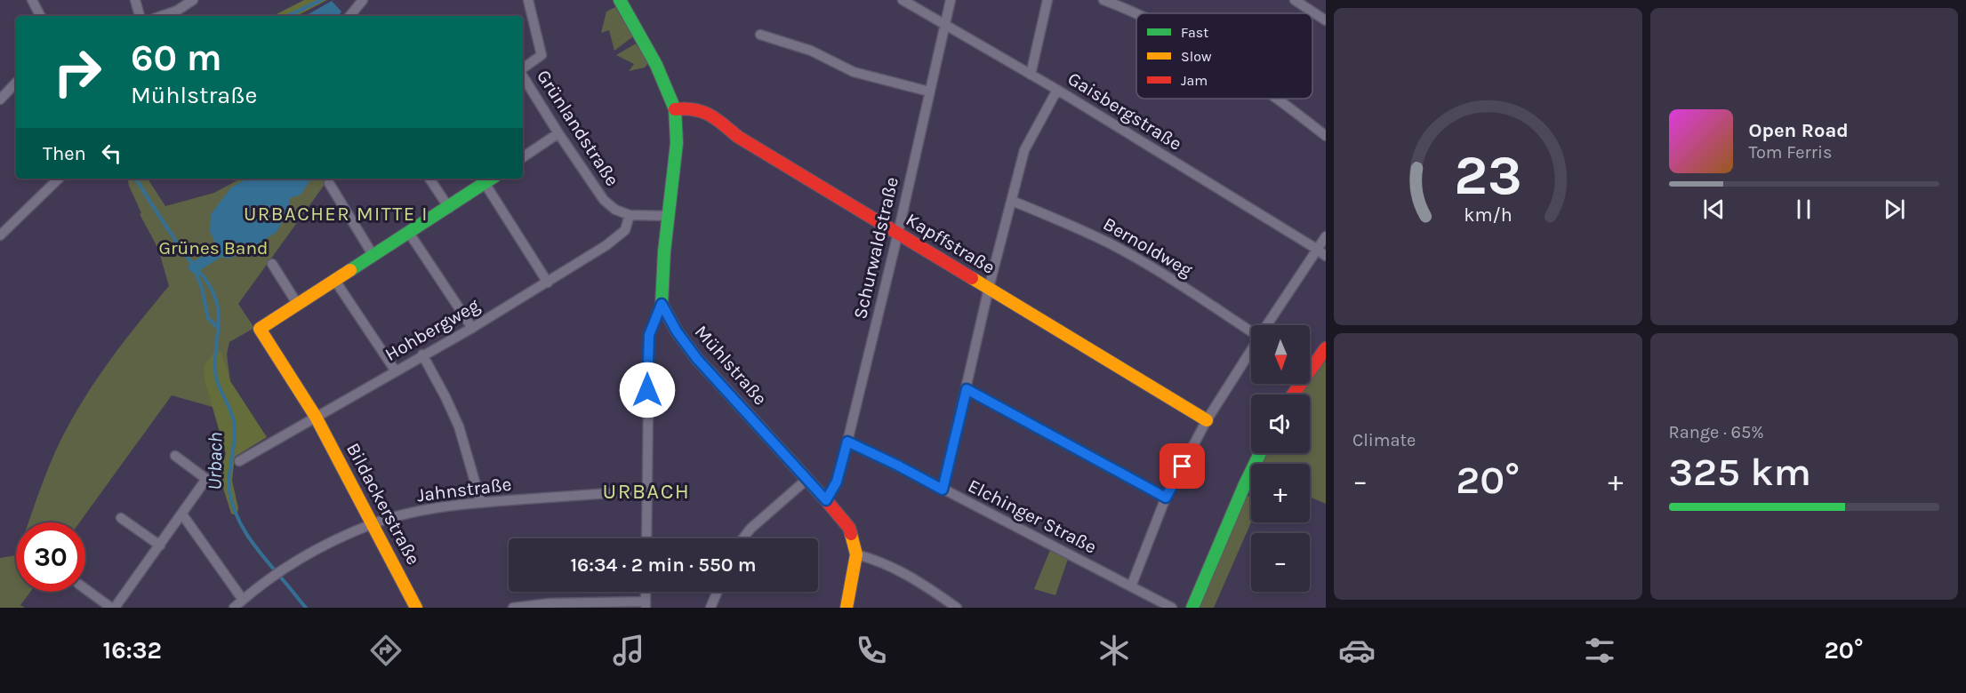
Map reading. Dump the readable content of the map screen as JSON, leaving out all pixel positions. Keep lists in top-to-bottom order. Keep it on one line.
{"streets":{"street":["Gaisbergstraße","Grünlandstraße","Kapffstraße","Bernoldweg","Schurwaldstraße","Hohbergweg","Mühlstraße","Jahnstraße","Bildackerstraße","Elchinger Straße"]},"crossings":[["Gaisbergstraße","Schurwaldstraße"],["Grünlandstraße","Hohbergweg"],["Kapffstraße","Schurwaldstraße"],["Schurwaldstraße","Mühlstraße"],["Schurwaldstraße","Elchinger Straße"],["Hohbergweg","Bildackerstraße"],["Jahnstraße","Bildackerstraße"]],"districts":["URBACHER MITTE I","URBACH"],"water":["Urbach"],"parks":["Grünes Band"],"legend":["Fast","Slow","Jam"],"north":"bottom","page":{"turn":["60 m","Mühlstraße"],"song":["Open Road","Tom Ferris"],"then":"Then","map_buttons":["+","−"],"tile":["Climate",["Range · 65%","325 km"]],"heat":["−","20°","+"],"limit":"30","trip":"16:34 · 2 min · 550 m","tabs":["16:32","20°"],"gauge":["23","km/h"]}}
